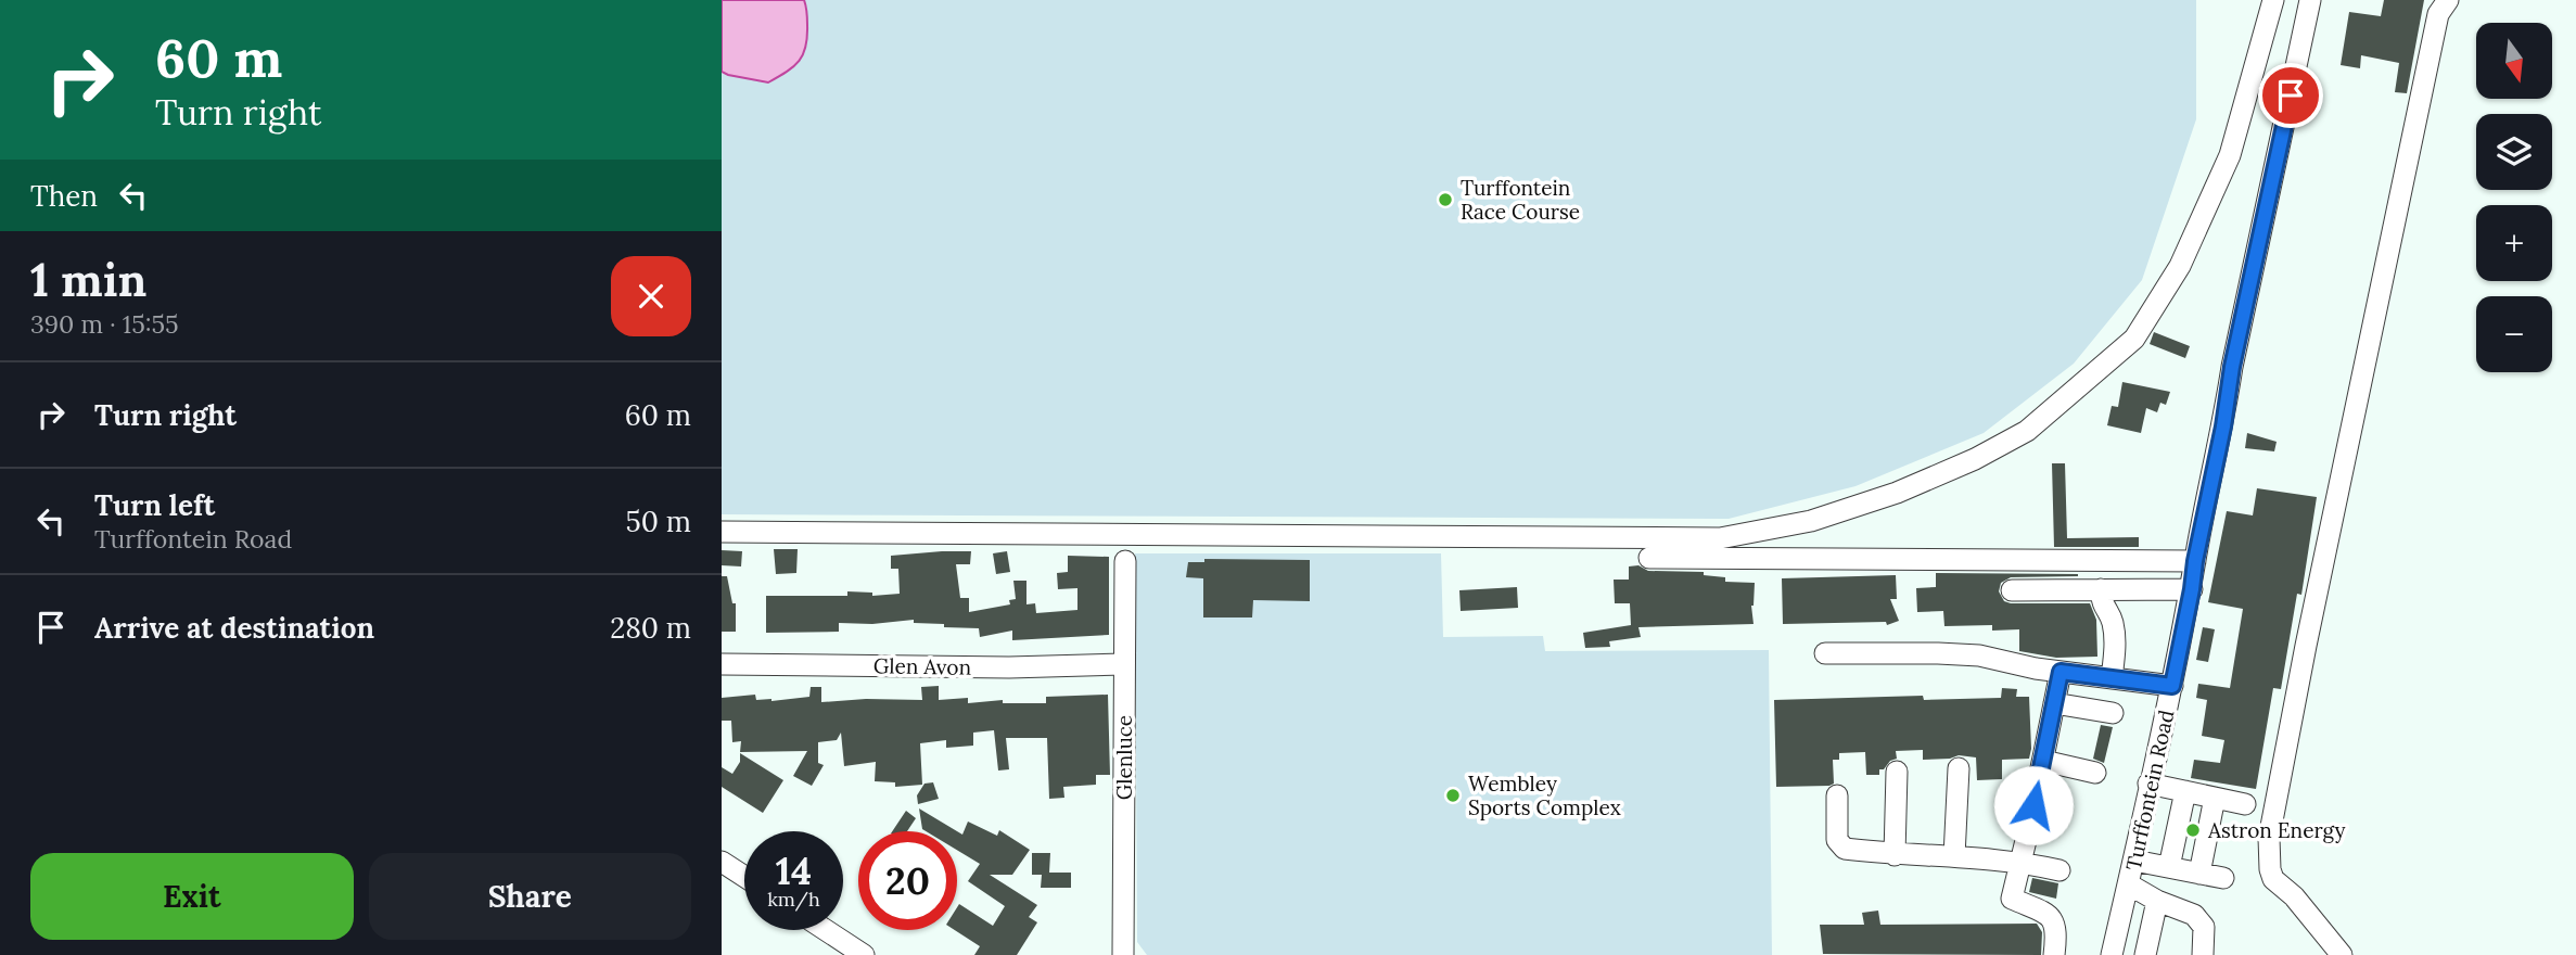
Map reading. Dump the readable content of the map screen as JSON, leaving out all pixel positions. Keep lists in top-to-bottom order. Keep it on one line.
{"streets":{"street":["Glen Avon","Glenluce","Turffontein Road"]},"crossings":[["Glen Avon","Glenluce"]],"places":["Turffontein Race Course","Wembley Sports Complex","Astron Energy"],"north":"bottom","page":{"turn":["60 m","Turn right"],"map_buttons":["+","−"],"then":"Then","heading":["1 min","390 m · 15:55"],"list":[{"name":"Turn right","value":"60 m"},{"name":"Turn left","note":"Turffontein Road","value":"50 m"},{"name":"Arrive at destination","value":"280 m"}],"speed":"14 km/h","limit":"20","buttons":["Exit","Share"]}}
